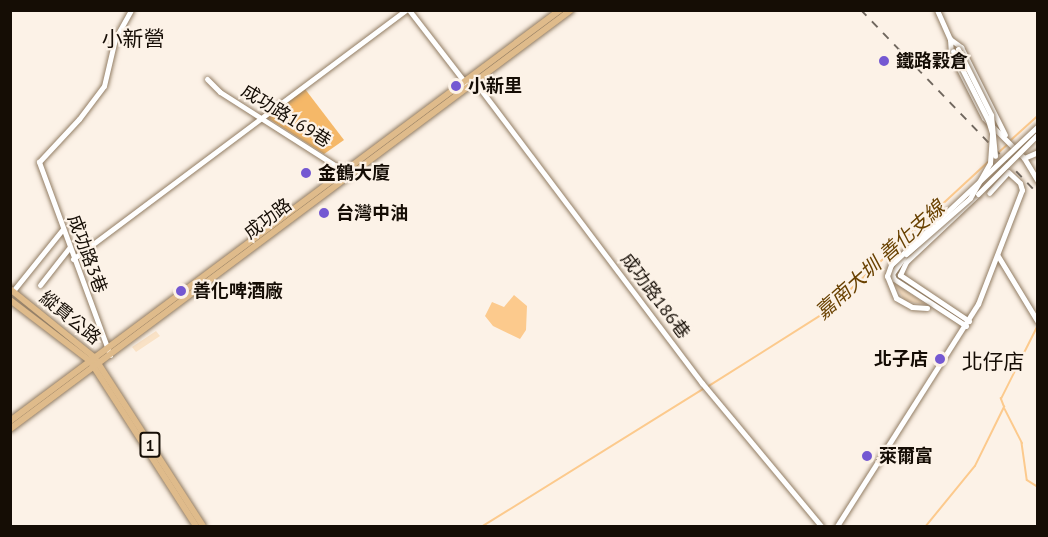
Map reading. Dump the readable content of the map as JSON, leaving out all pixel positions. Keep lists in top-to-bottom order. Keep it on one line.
{"streets":{"main road":["成功路","縱貫公路","1"],"street":["成功路169巷","成功路3巷","成功路186巷"]},"crossings":[["成功路169巷","成功路"],["成功路","成功路3巷"],["成功路","成功路186巷"],["成功路","縱貫公路"]],"districts":["小新營","北仔店"],"water":["嘉南大圳 善化支線"],"places":["鐵路穀倉","小新里","金鶴大廈","台灣中油","善化啤酒廠","北子店","萊爾富"]}
